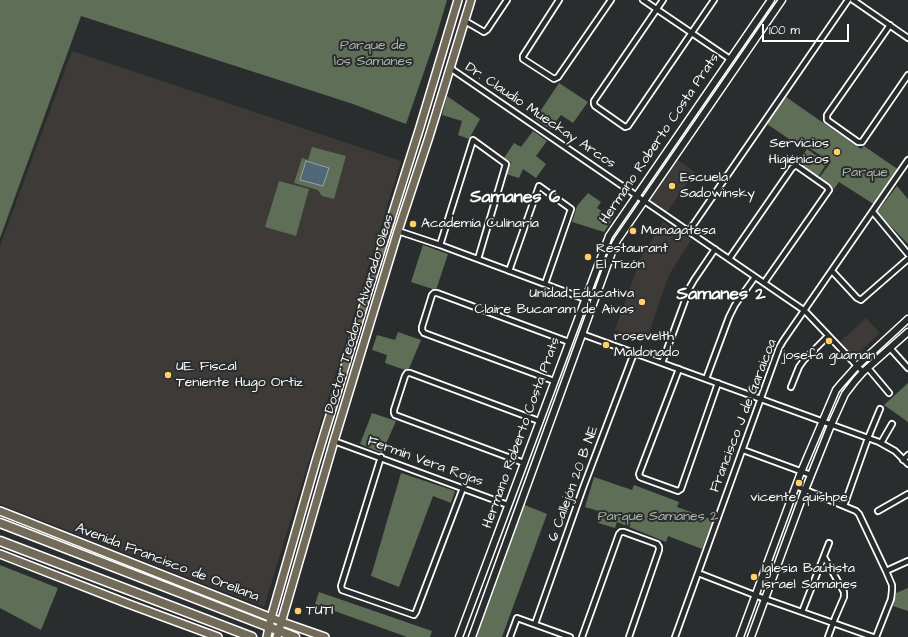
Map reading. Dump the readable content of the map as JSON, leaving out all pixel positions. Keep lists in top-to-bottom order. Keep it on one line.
{"streets":{"highway":["Avenida Francisco de Orellana"],"main road":["Doctor Teodoro Alvarado Oleas"],"street":["Dr. Claudio Mueckay Arcos","Hermano Roberto Costa Prats","Francisco J de Garaicoa","Fermin Vera Rojas","6 Callejón 20 B NE"]},"crossings":[["Dr. Claudio Mueckay Arcos","Hermano Roberto Costa Prats"],["Dr. Claudio Mueckay Arcos","Doctor Teodoro Alvarado Oleas"],["Dr. Claudio Mueckay Arcos","Francisco J de Garaicoa"],["Hermano Roberto Costa Prats","Fermin Vera Rojas"],["Doctor Teodoro Alvarado Oleas","Fermin Vera Rojas"],["Doctor Teodoro Alvarado Oleas","Avenida Francisco de Orellana"]],"districts":["Samanes 6","Samanes 2"],"parks":["Parque de los Samanes","Parque","Parque Samanes 2"],"places":["Servicios Higiénicos","Escuela Sadowinsky","Academía Culinaria","Managatesa","Restaurant El Tizón","Unidad Educativa Claire Bucaram de Aivas","josefa guaman","rosevelth Maldonado","UE. Fiscal Teniente Hugo Ortiz","vicente quishpe","Iglesia Bautista Israel Samanes","TUTI"],"scale_bar":"100 m"}
